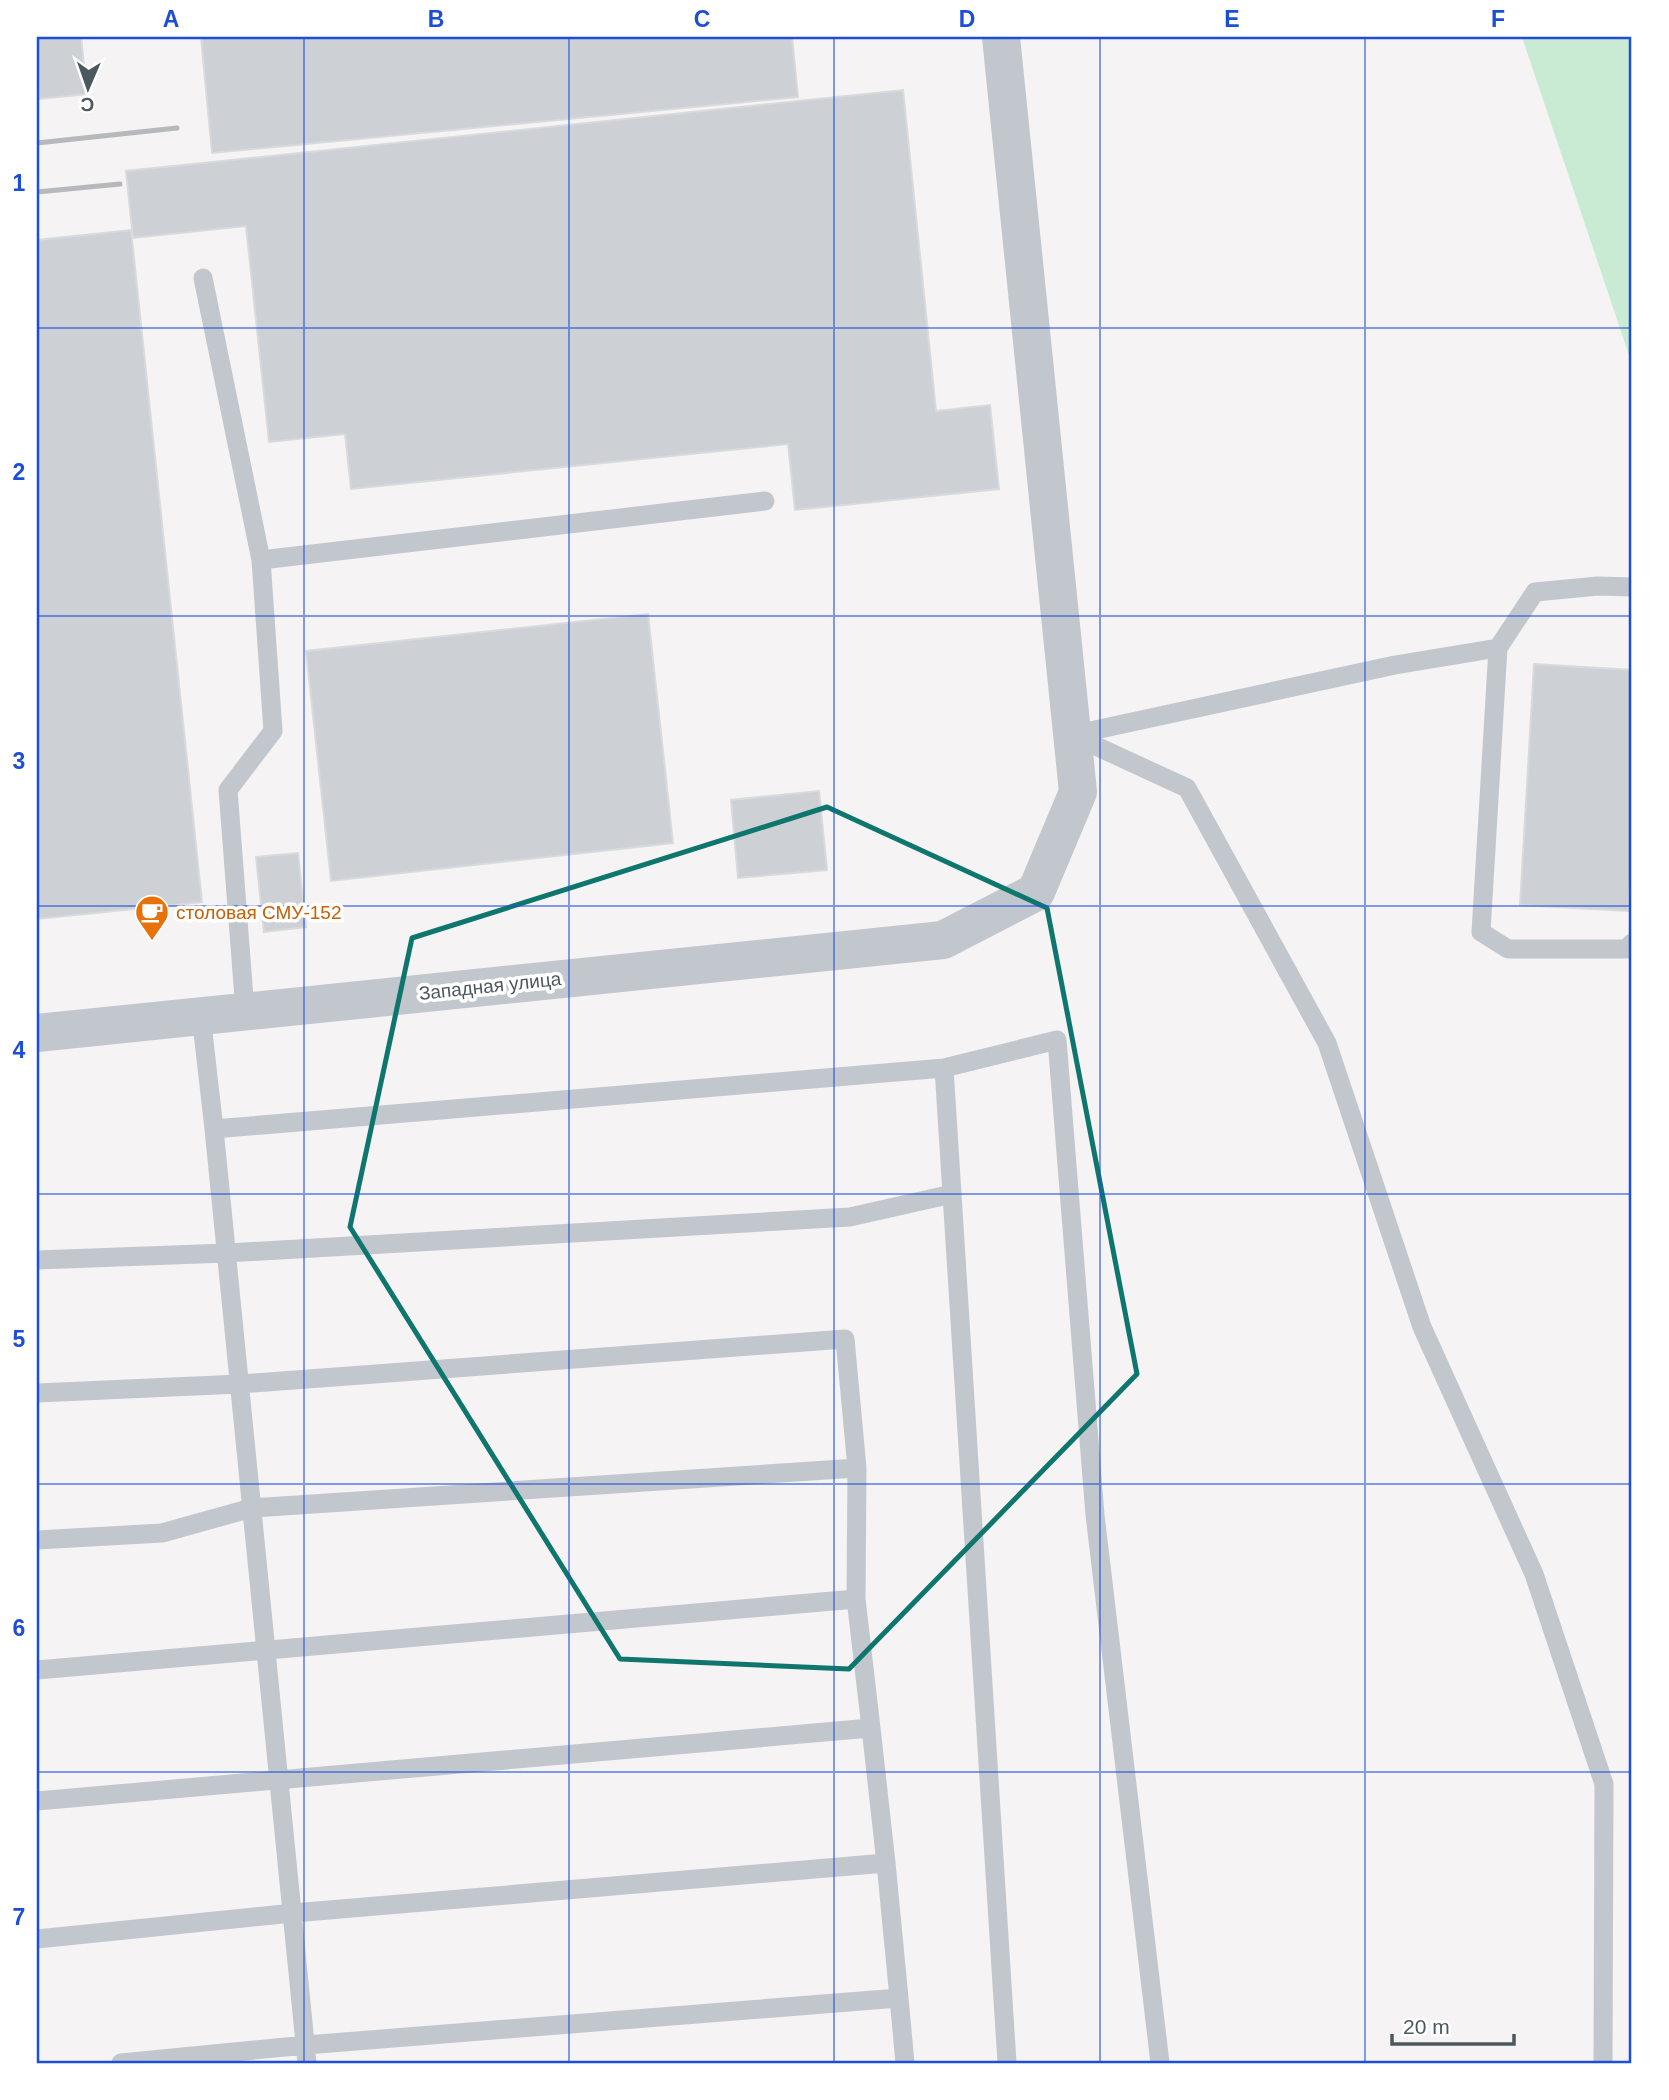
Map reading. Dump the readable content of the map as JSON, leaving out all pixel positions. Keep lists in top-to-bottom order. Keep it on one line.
{"streets":{"street":["Западная улица"]},"places":{"cafe":["столовая СМУ-152"]},"scale_bar":"20 m","north":"bottom","grid":{"columns":["A","B","C","D","E","F"],"rows":["1","2","3","4","5","6","7"]}}
